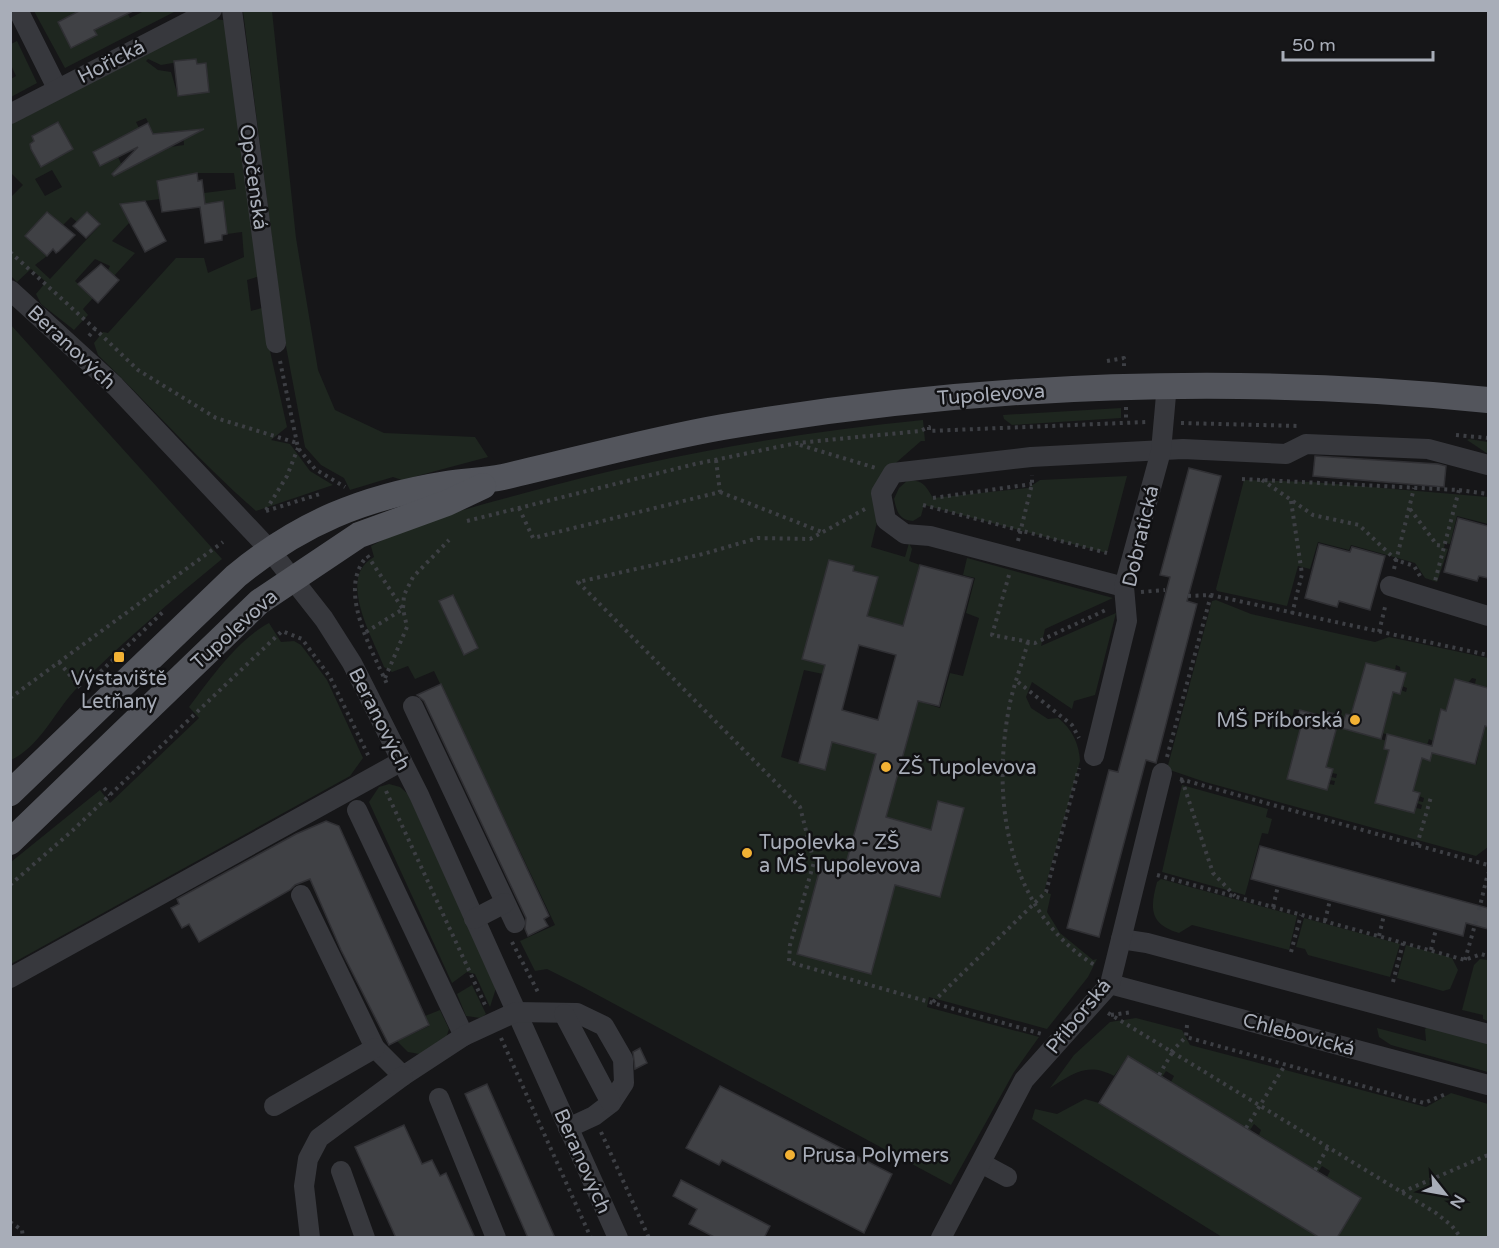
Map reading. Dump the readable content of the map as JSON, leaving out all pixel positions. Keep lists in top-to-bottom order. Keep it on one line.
{"streets":{"main road":["Tupolevova"],"street":["Hořická","Opočenská","Beranových","Dobratická","Příborská","Chlebovická"]},"crossings":[["Beranových","Tupolevova"],["Tupolevova","Dobratická"],["Příborská","Chlebovická"]],"places":{"transit":["Výstaviště Letňany"],"other":["MŠ Příborská","ZŠ Tupolevova","Tupolevka - ZŠ a MŠ Tupolevova","Prusa Polymers"]},"scale_bar":"50 m","north":"bottom right"}
